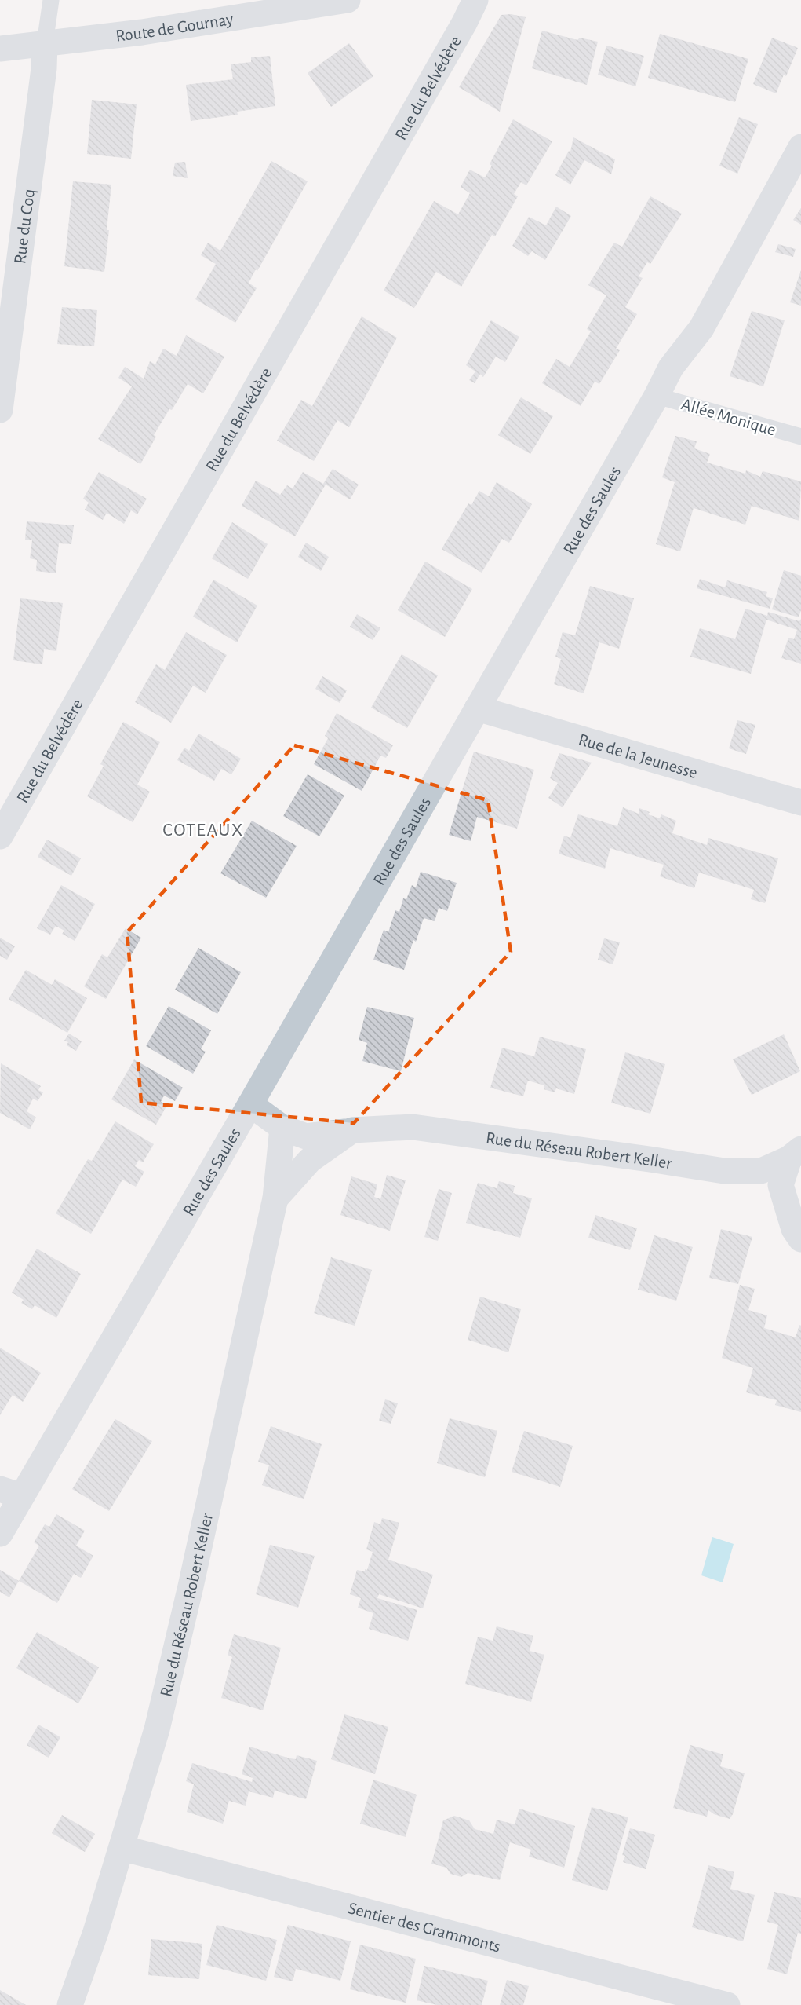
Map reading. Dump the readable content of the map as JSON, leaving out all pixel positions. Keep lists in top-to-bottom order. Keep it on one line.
{"streets":{"street":["Route de Gournay","Rue du Belvédère","Rue du Coq","Rue des Saules","Rue de la Jeunesse","Rue du Réseau Robert Keller","Sentier des Grammonts"],"lane":["Allée Monique"]},"crossings":[["Route de Gournay","Rue du Coq"],["Allée Monique","Rue des Saules"],["Rue des Saules","Rue de la Jeunesse"],["Rue des Saules","Rue du Réseau Robert Keller"],["Rue du Réseau Robert Keller","Sentier des Grammonts"]],"districts":["COTEAUX"]}
